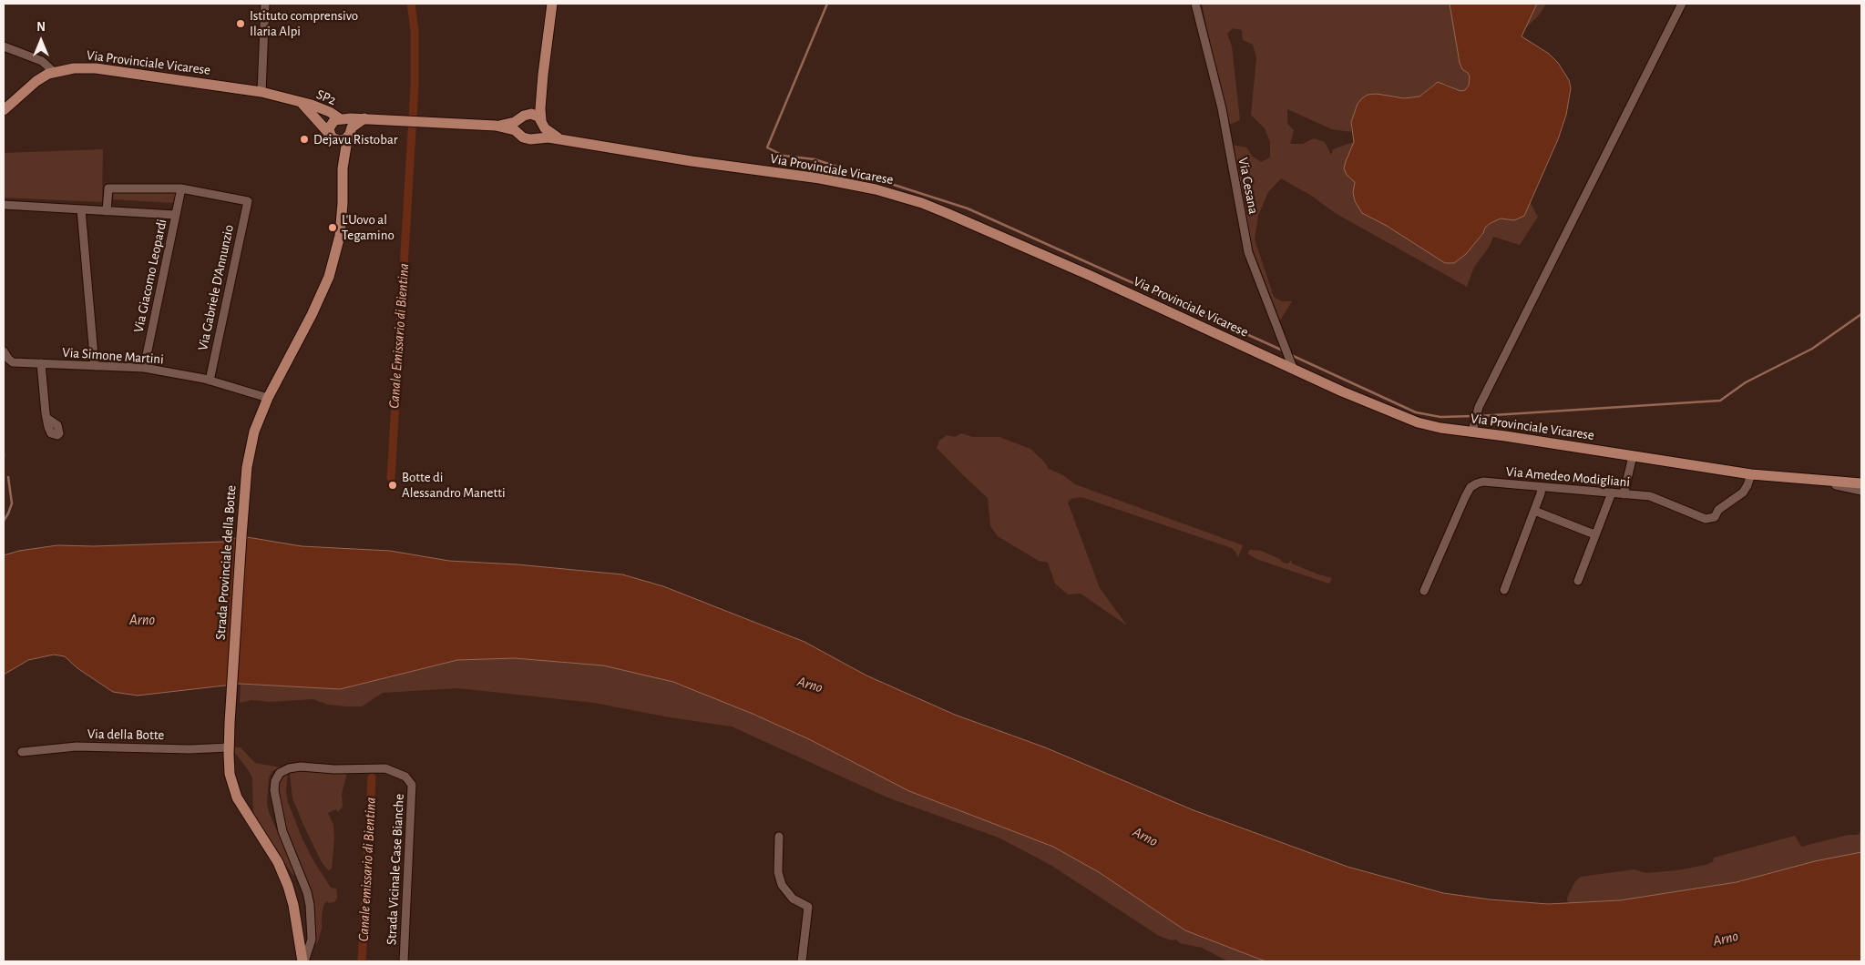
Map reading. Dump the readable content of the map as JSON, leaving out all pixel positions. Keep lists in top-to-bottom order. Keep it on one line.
{"streets":{"main road":["Via Provinciale Vicarese","SP2","Strada Provinciale della Botte"],"street":["Via Cesana","Via Giacomo Leopardi","Via Gabriele D'Annunzio","Via Simone Martini","Via Amedeo Modigliani","Via della Botte","Strada Vicinale Case Bianche"]},"crossings":[["Via Provinciale Vicarese","SP2"],["Via Provinciale Vicarese","Via Cesana"],["Via Provinciale Vicarese","Via Amedeo Modigliani"],["SP2","Strada Provinciale della Botte"],["Via Giacomo Leopardi","Via Gabriele D'Annunzio"],["Via Giacomo Leopardi","Via Simone Martini"],["Via Gabriele D'Annunzio","Via Simone Martini"],["Via Simone Martini","Strada Provinciale della Botte"],["Strada Provinciale della Botte","Via della Botte"],["Strada Provinciale della Botte","Strada Vicinale Case Bianche"]],"water":["Canale Emissario di Bientina","Arno","Canale emissario di Bientina"],"places":["Istituto comprensivo Ilaria Alpi","Dejavu Ristobar","L'Uovo al Tegamino","Botte di Alessandro Manetti"],"north":"top"}
